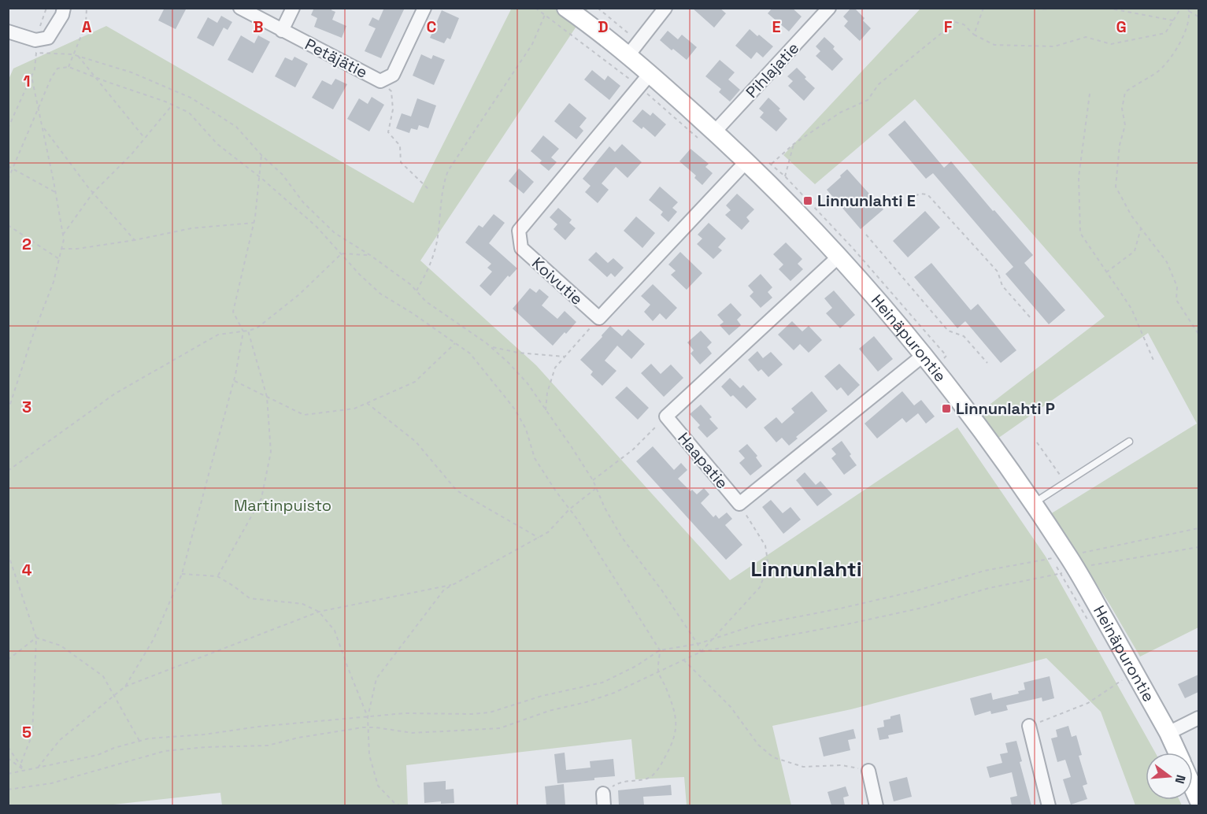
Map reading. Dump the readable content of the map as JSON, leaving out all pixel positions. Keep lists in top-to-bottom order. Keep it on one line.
{"streets":{"street":["Petäjätie","Pihlajatie","Koivutie","Heinäpurontie","Haapatie"]},"crossings":[["Pihlajatie","Heinäpurontie"],["Koivutie","Heinäpurontie"],["Heinäpurontie","Haapatie"]],"districts":["Linnunlahti"],"parks":["Martinpuisto"],"places":{"transit":["Linnunlahti E","Linnunlahti P"]},"north":"right","grid":{"columns":["A","B","C","D","E","F","G"],"rows":["1","2","3","4","5"]}}
